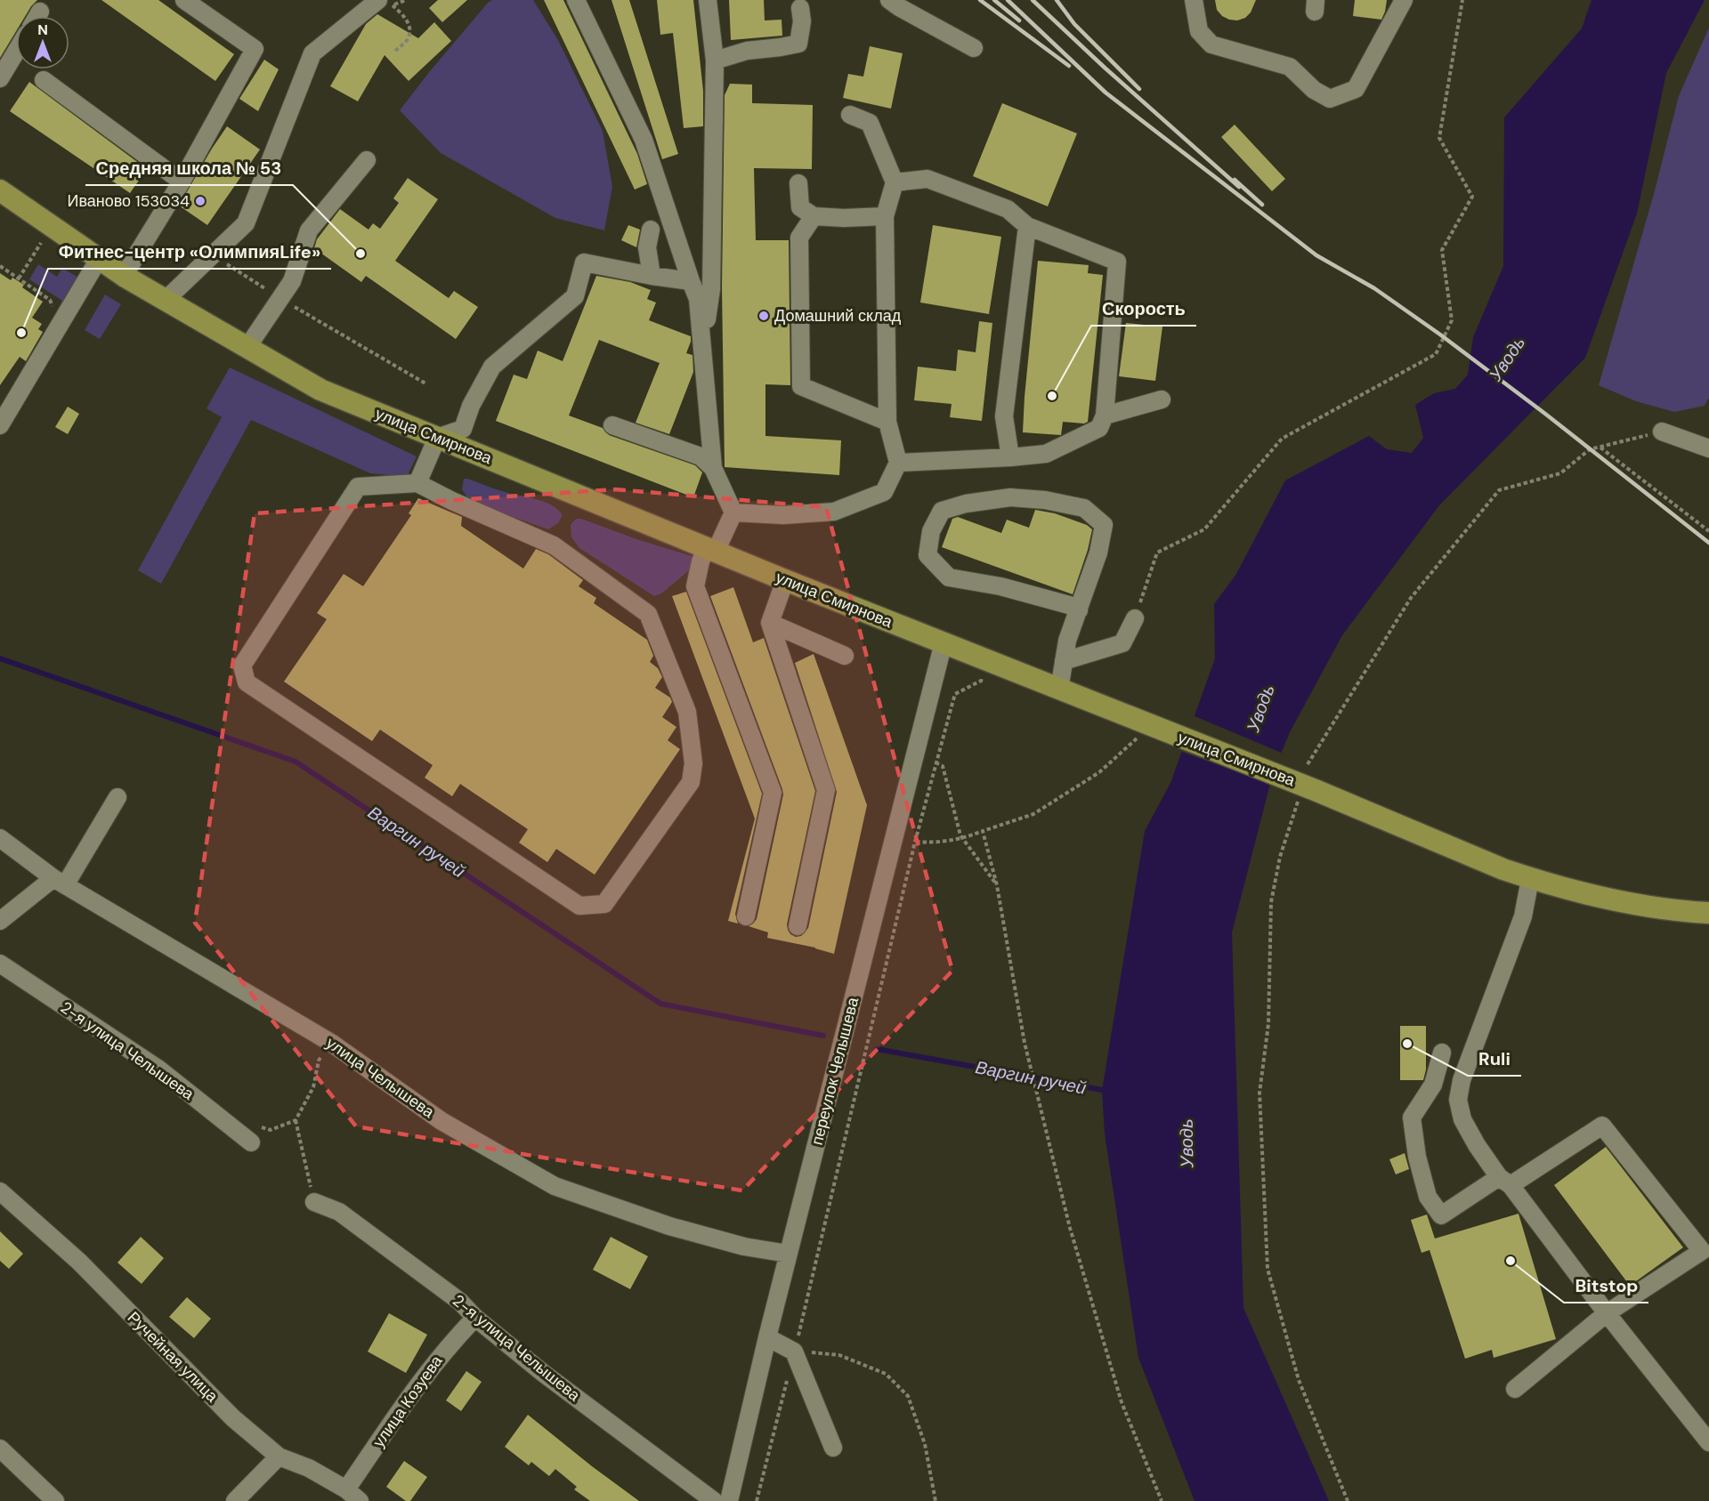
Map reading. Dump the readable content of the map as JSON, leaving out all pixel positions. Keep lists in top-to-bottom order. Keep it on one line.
{"streets":{"main road":["улица Смирнова"],"street":["2-я улица Челышева","переулок Челышева","улица Челышева","Ручейная улица","улица Козуева"]},"crossings":[["улица Смирнова","переулок Челышева"],["2-я улица Челышева","улица Козуева"],["переулок Челышева","улица Челышева"],["Ручейная улица","улица Козуева"]],"water":["Уводь","Варгин ручей"],"places":["Иваново 153034","Средняя школа № 53","Домашний склад","Фитнес-центр «ОлимпияLife»","Скорость","Ruli","Bitstop"],"north":"top"}
